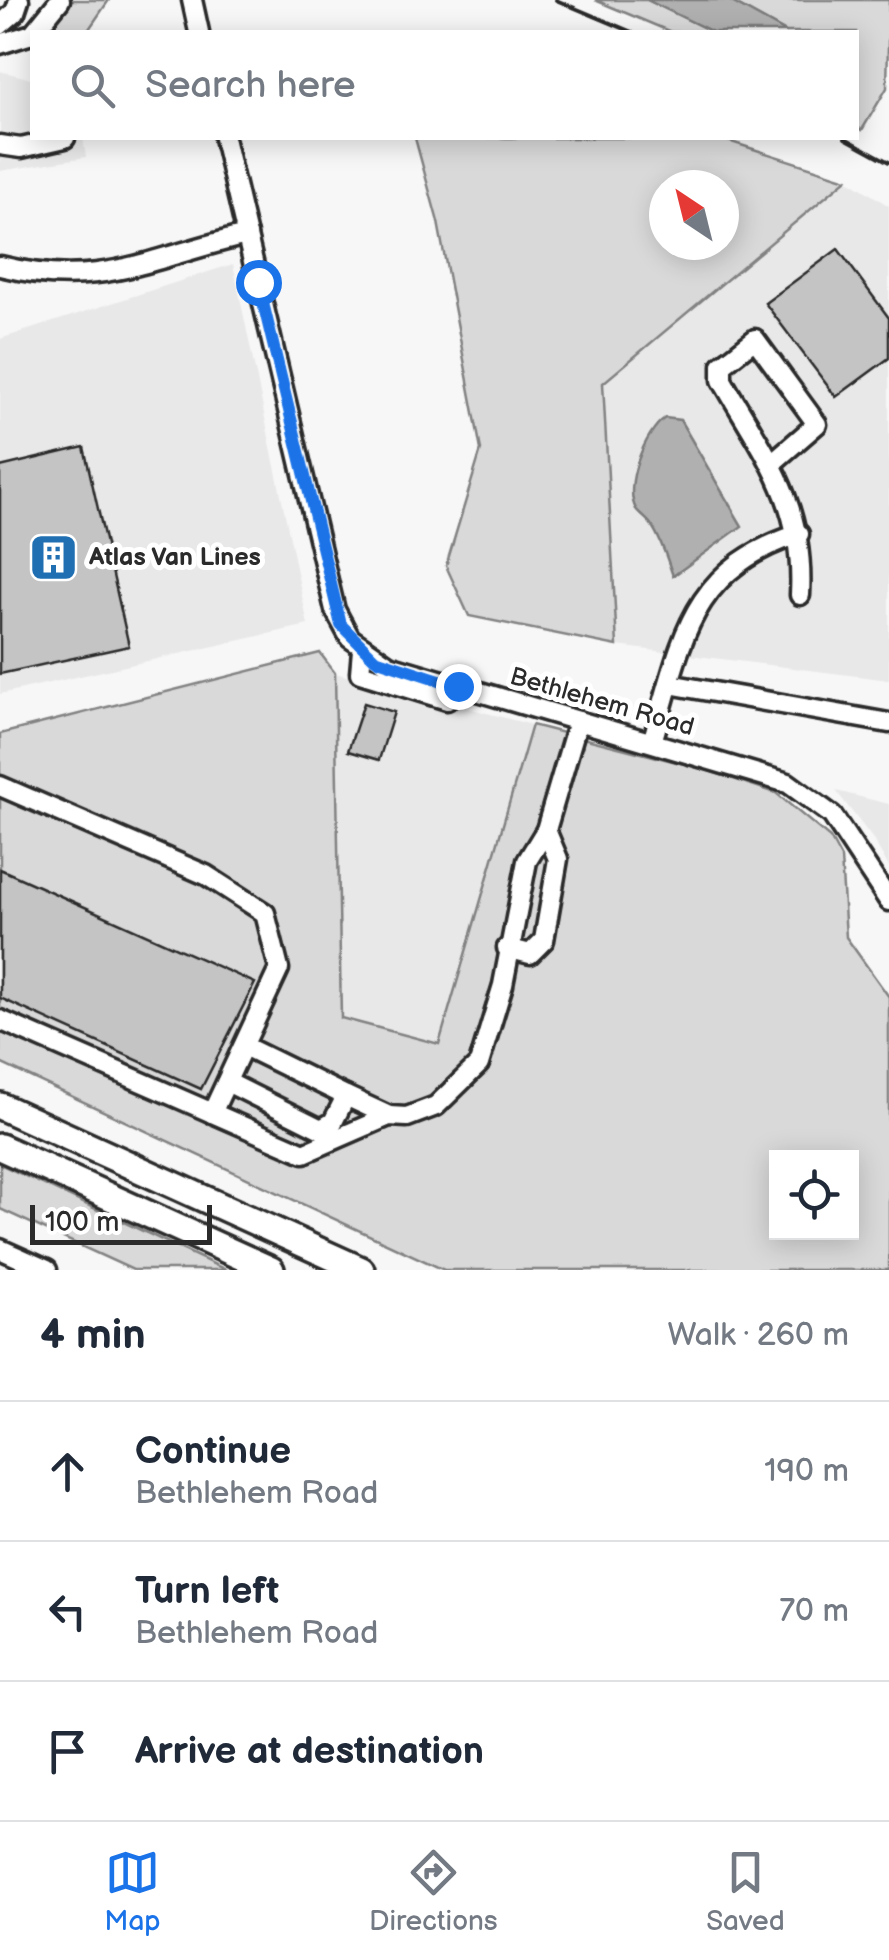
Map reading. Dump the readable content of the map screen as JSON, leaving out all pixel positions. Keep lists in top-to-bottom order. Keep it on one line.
{"streets":{"street":["Bethlehem Road"]},"places":{"building":["Atlas Van Lines"]},"scale_bar":"100 m","north":"top left","page":{"search":"Search here","scale":"100 m","heading":["4 min","Walk · 260 m"],"list":[["Continue","Bethlehem Road","190 m"],["Turn left","Bethlehem Road","70 m"],"Arrive at destination"],"nav":["Map","Directions","Saved"]}}
